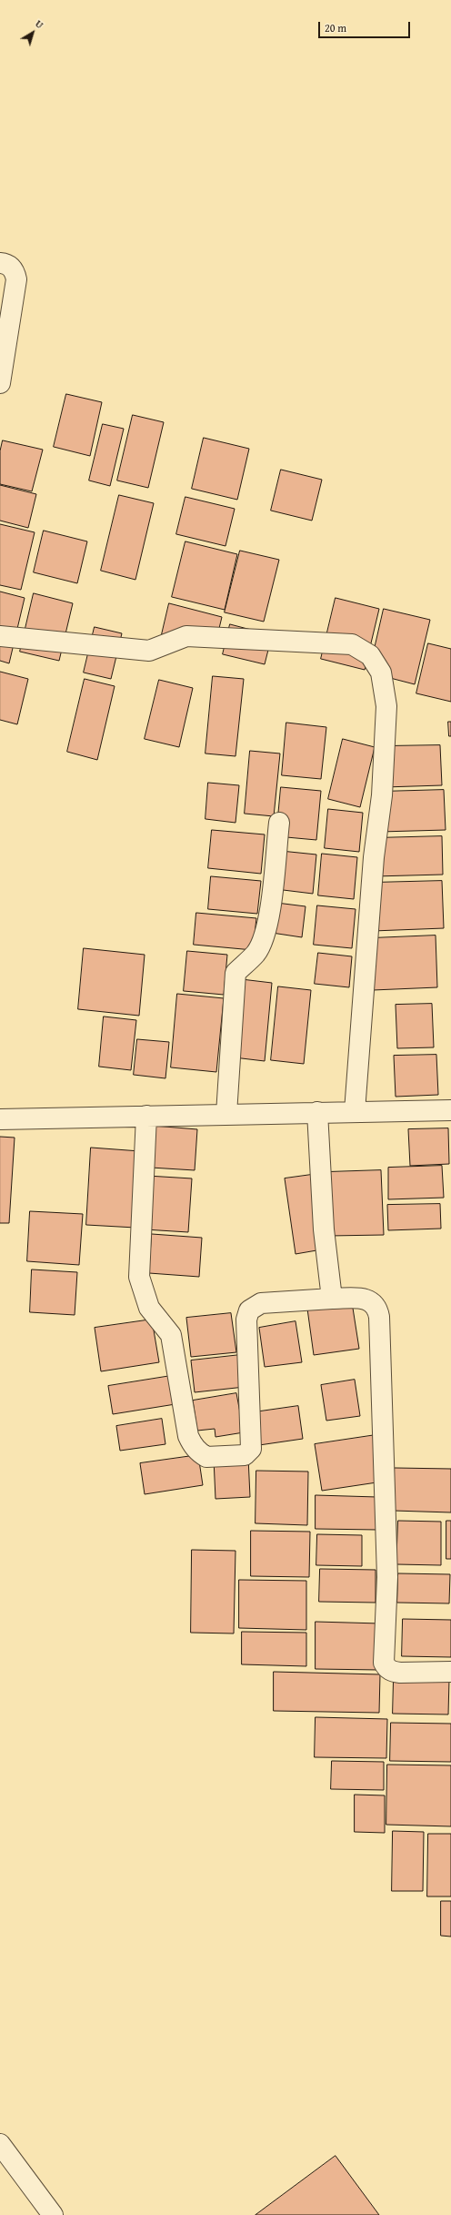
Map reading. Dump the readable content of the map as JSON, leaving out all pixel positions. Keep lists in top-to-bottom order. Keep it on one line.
{"scale_bar":"20 m","north":"top right"}
